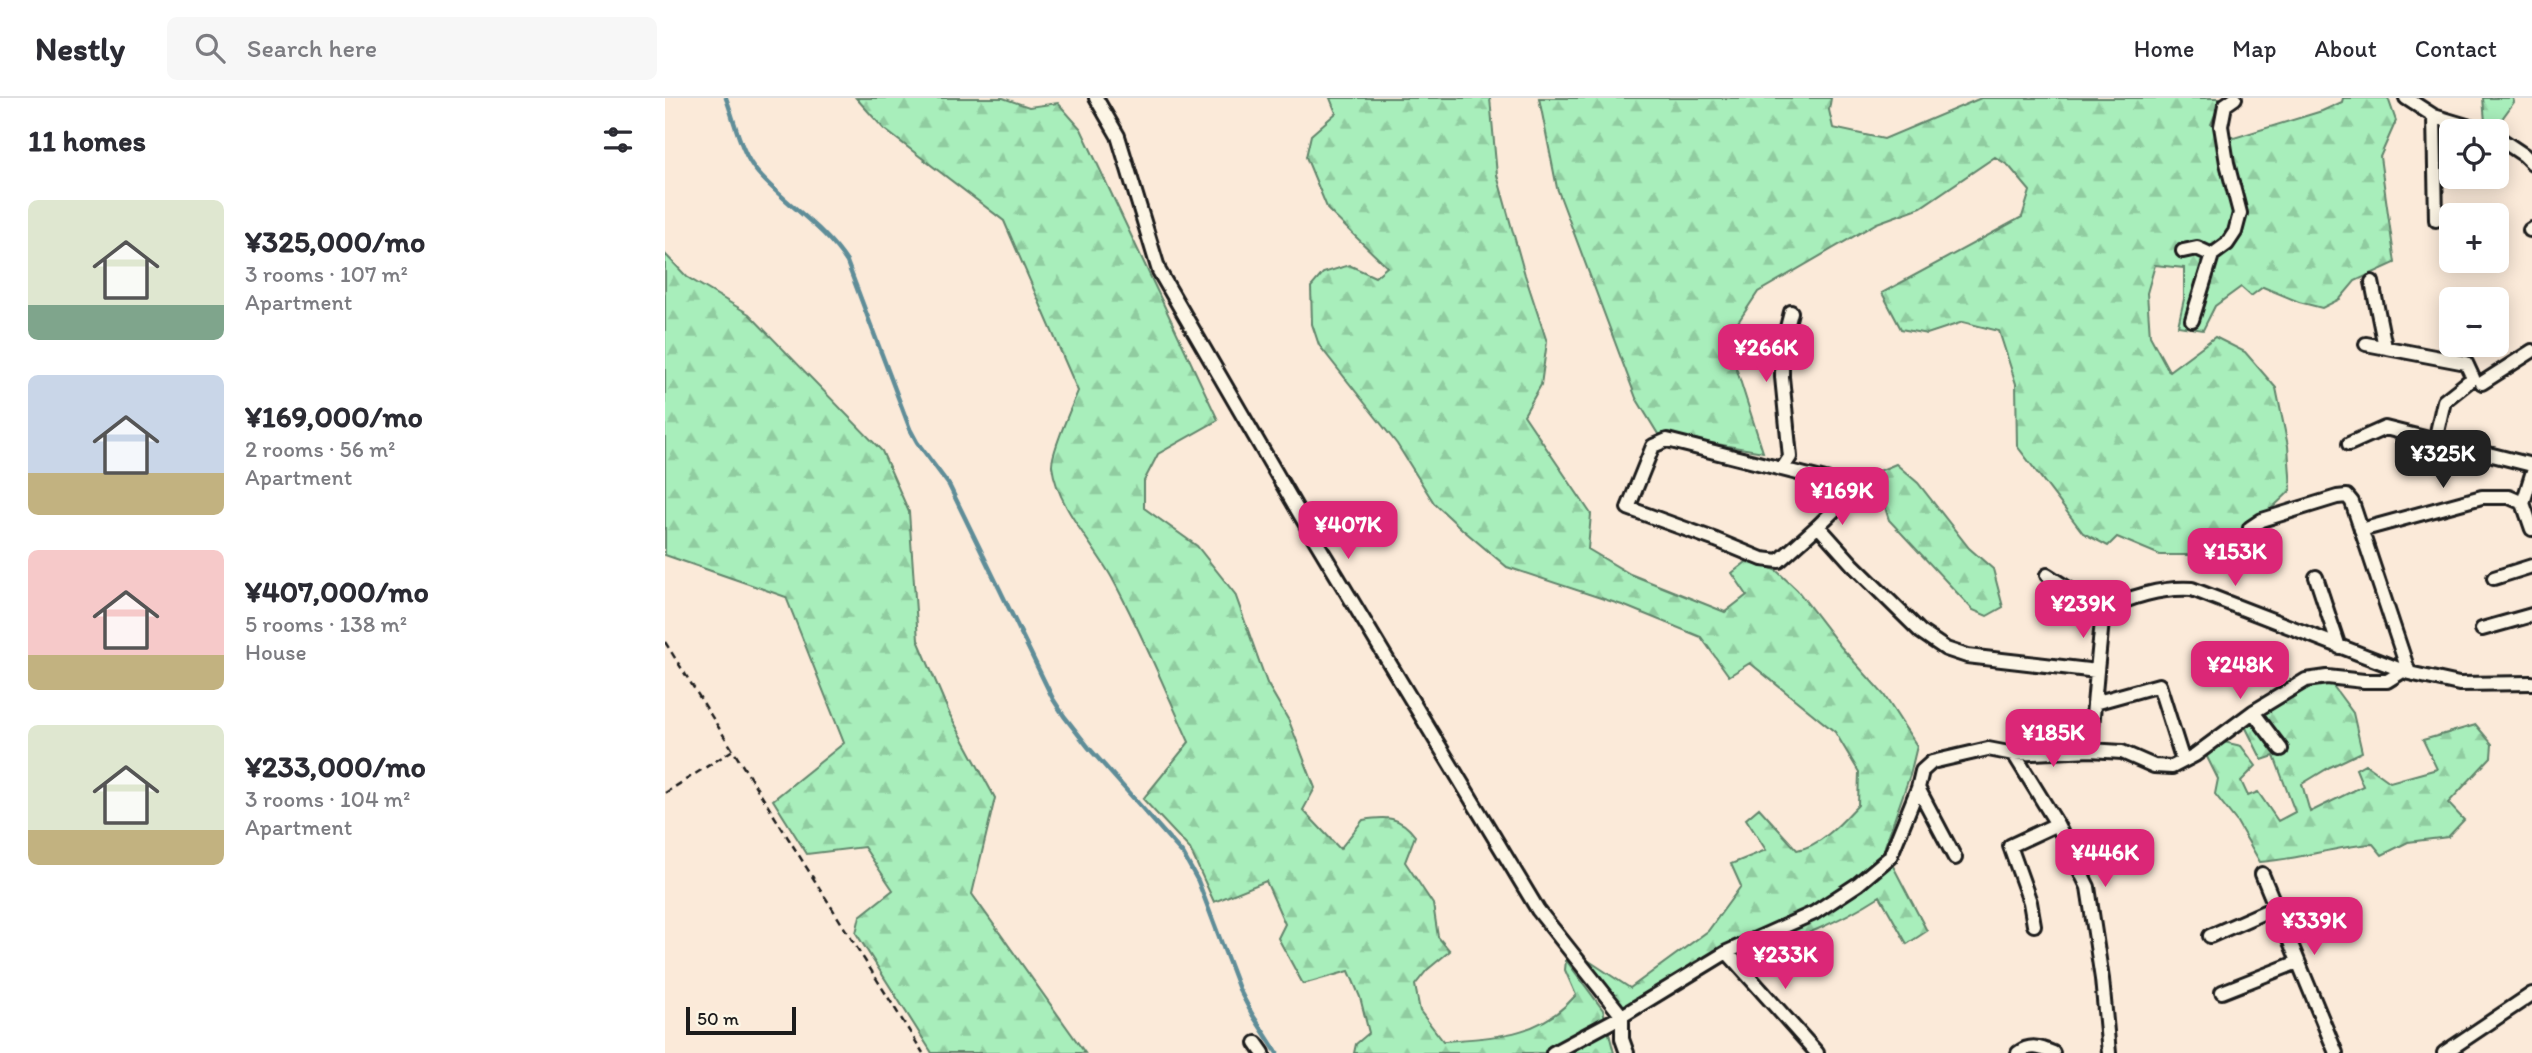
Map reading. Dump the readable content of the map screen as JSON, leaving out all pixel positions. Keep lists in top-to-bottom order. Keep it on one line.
{"scale_bar":"50 m","page":{"header":"Nestly","search":"Search here","nav":["Home","Map","About","Contact"],"heading":"11 homes","map_buttons":["+","−"],"list":[{"name":"¥325,000/mo","note":"3 rooms · 107 m² · Apartment"},{"name":"¥169,000/mo","note":"2 rooms · 56 m² · Apartment"},{"name":"¥407,000/mo","note":"5 rooms · 138 m² · House"},{"name":"¥233,000/mo","note":"3 rooms · 104 m² · Apartment"}],"price":["¥266K","¥325K","¥169K","¥407K","¥153K","¥239K","¥248K","¥185K","¥446K","¥339K","¥233K"],"scale":"50 m"}}
